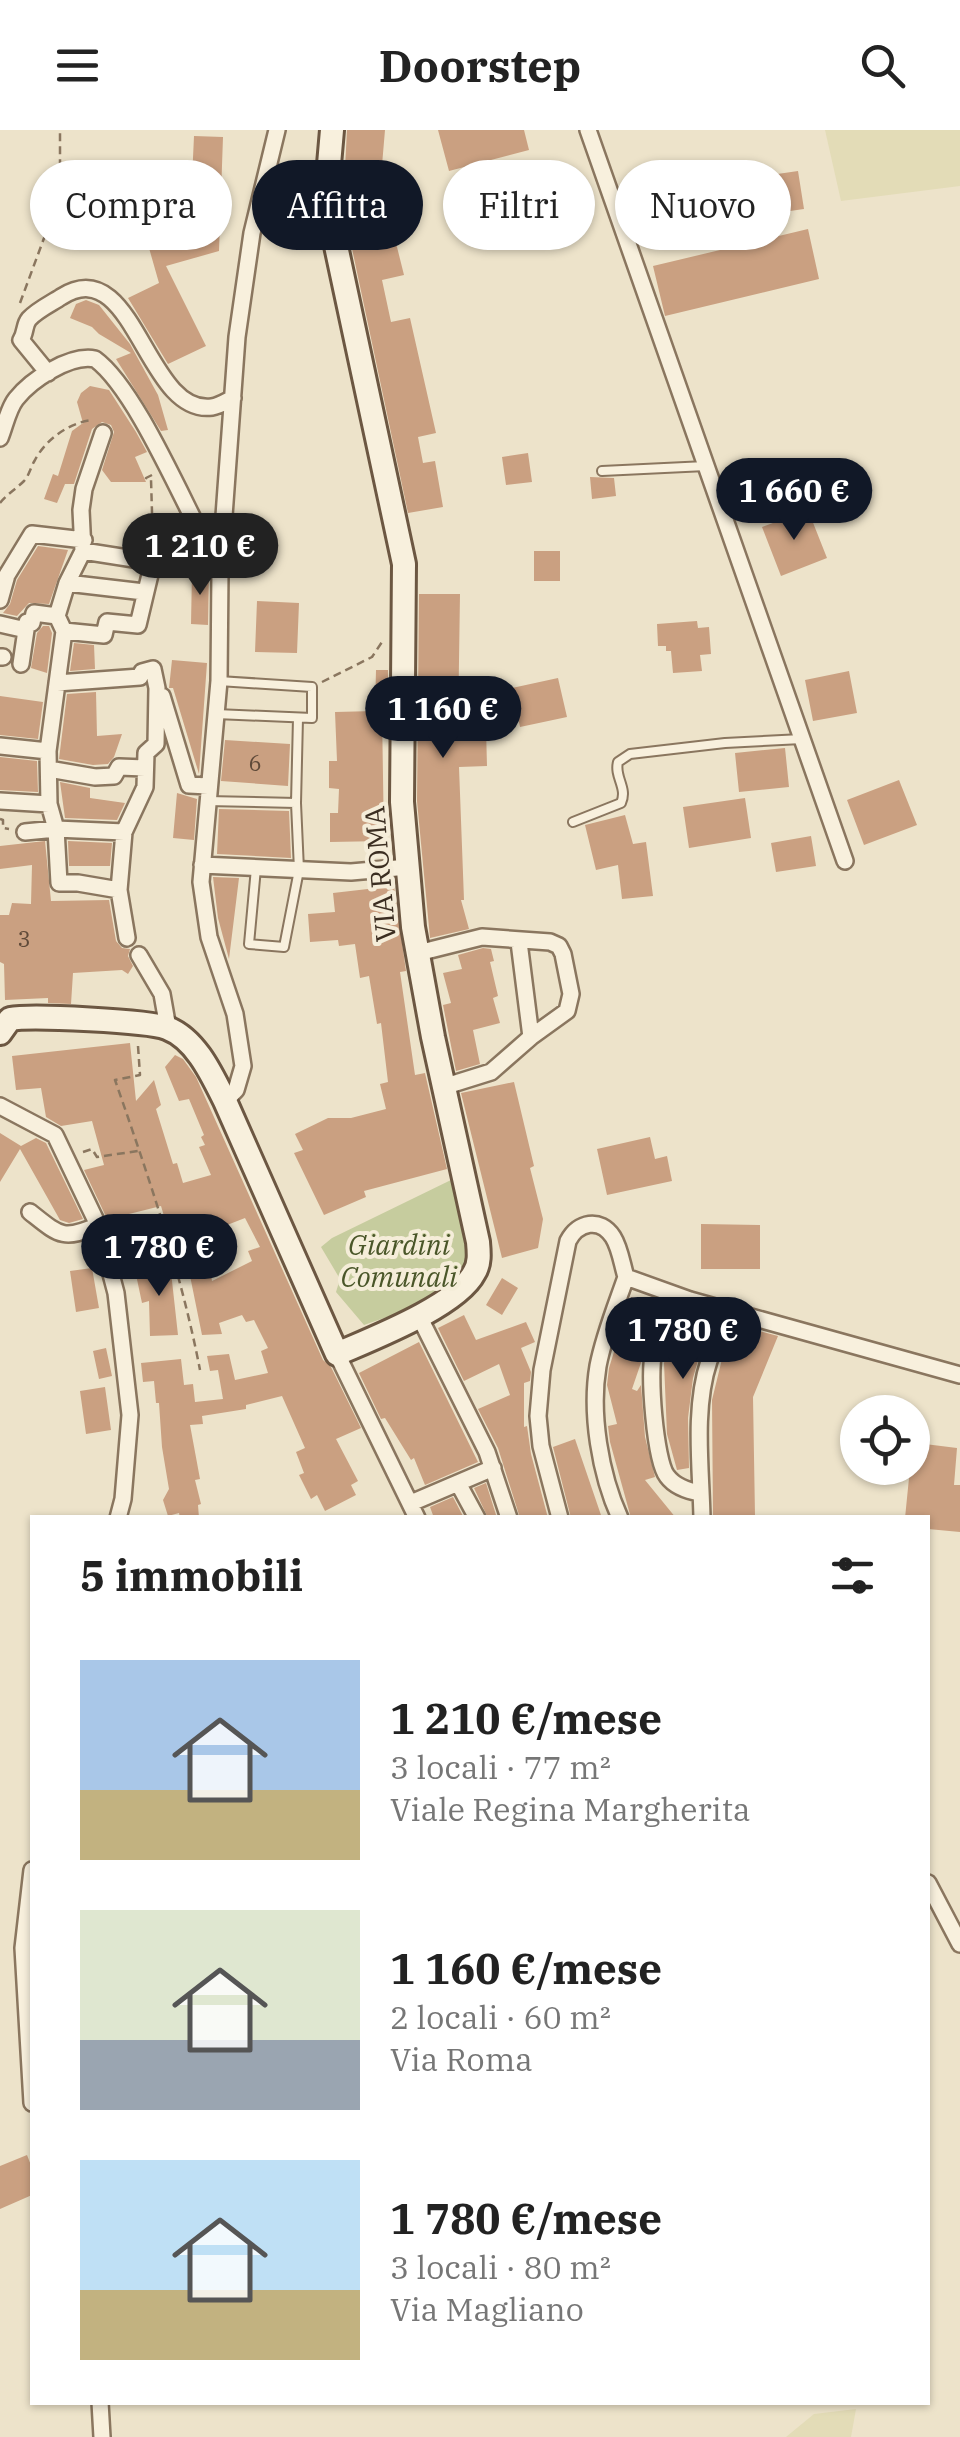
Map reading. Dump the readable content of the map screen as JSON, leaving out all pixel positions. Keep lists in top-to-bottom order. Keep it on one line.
{"streets":{"street":["VIA ROMA"]},"parks":["Giardini Comunali"],"house_numbers":["6","3"],"page":{"header":"Doorstep","chip":["Compra","Affitta","Filtri","Nuovo"],"price":["1 660 €","1 210 €","1 160 €","1 780 €","1 780 €"],"heading":"5 immobili","list":[{"name":"1 210 €/mese","note":"3 locali · 77 m² · Viale Regina Margherita"},{"name":"1 160 €/mese","note":"2 locali · 60 m² · Via Roma"},{"name":"1 780 €/mese","note":"3 locali · 80 m² · Via Magliano"}]}}
